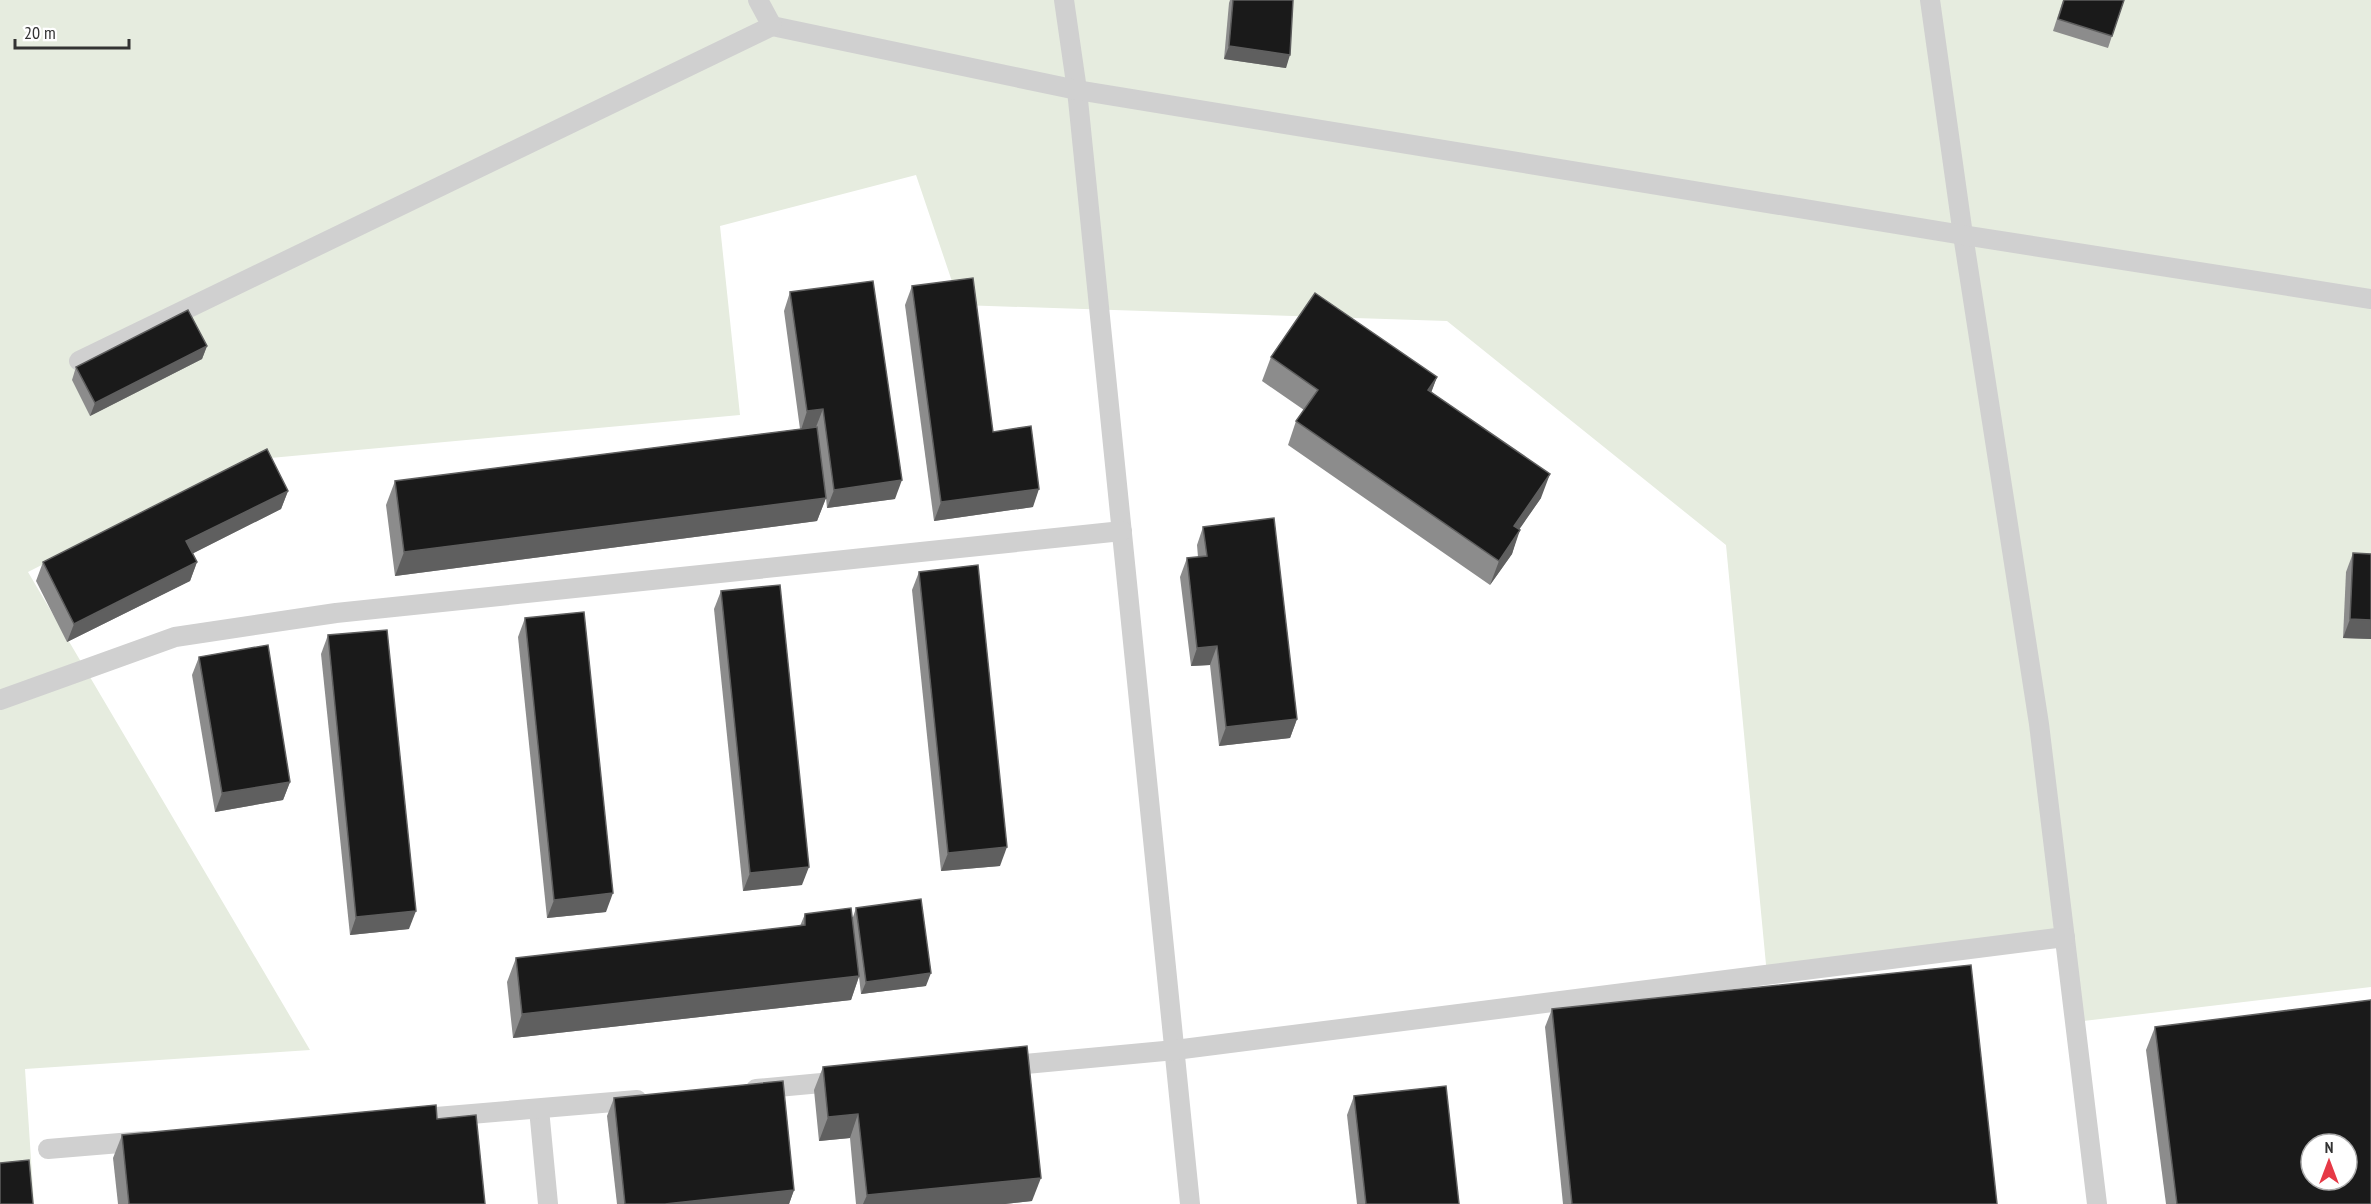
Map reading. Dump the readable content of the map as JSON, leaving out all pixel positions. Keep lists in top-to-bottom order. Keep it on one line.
{"scale_bar":"20 m","north":"top"}
